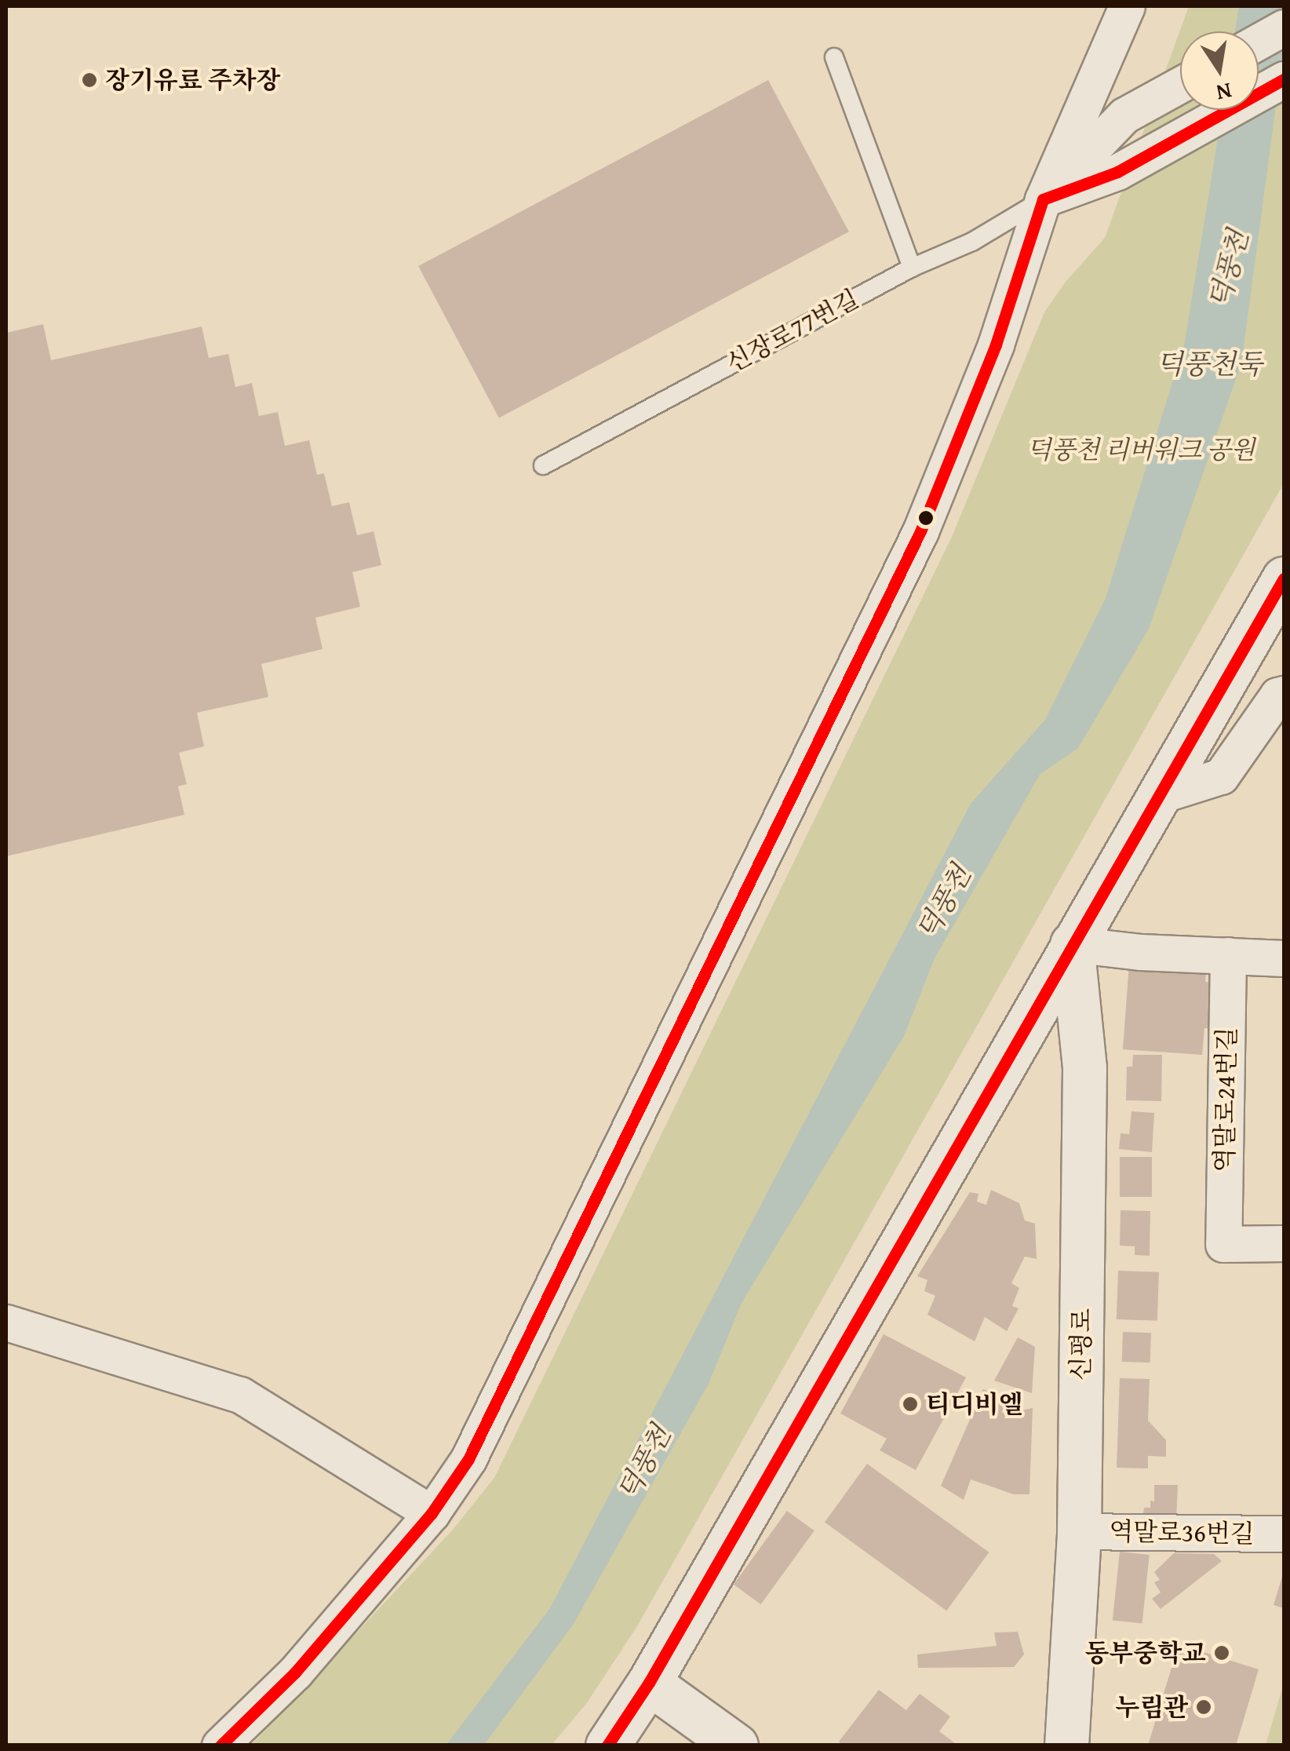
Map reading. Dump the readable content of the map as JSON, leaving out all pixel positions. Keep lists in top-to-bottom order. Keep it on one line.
{"streets":{"street":["역말로24번길","신평로","역말로36번길"],"lane":["신장로77번길"]},"crossings":[["신평로","역말로36번길"]],"water":["덕풍천","덕풍천둑"],"parks":["덕풍천 리버워크 공원"],"places":["장기유료 주차장","티디비엘","동부중학교","누림관"],"north":"bottom"}
